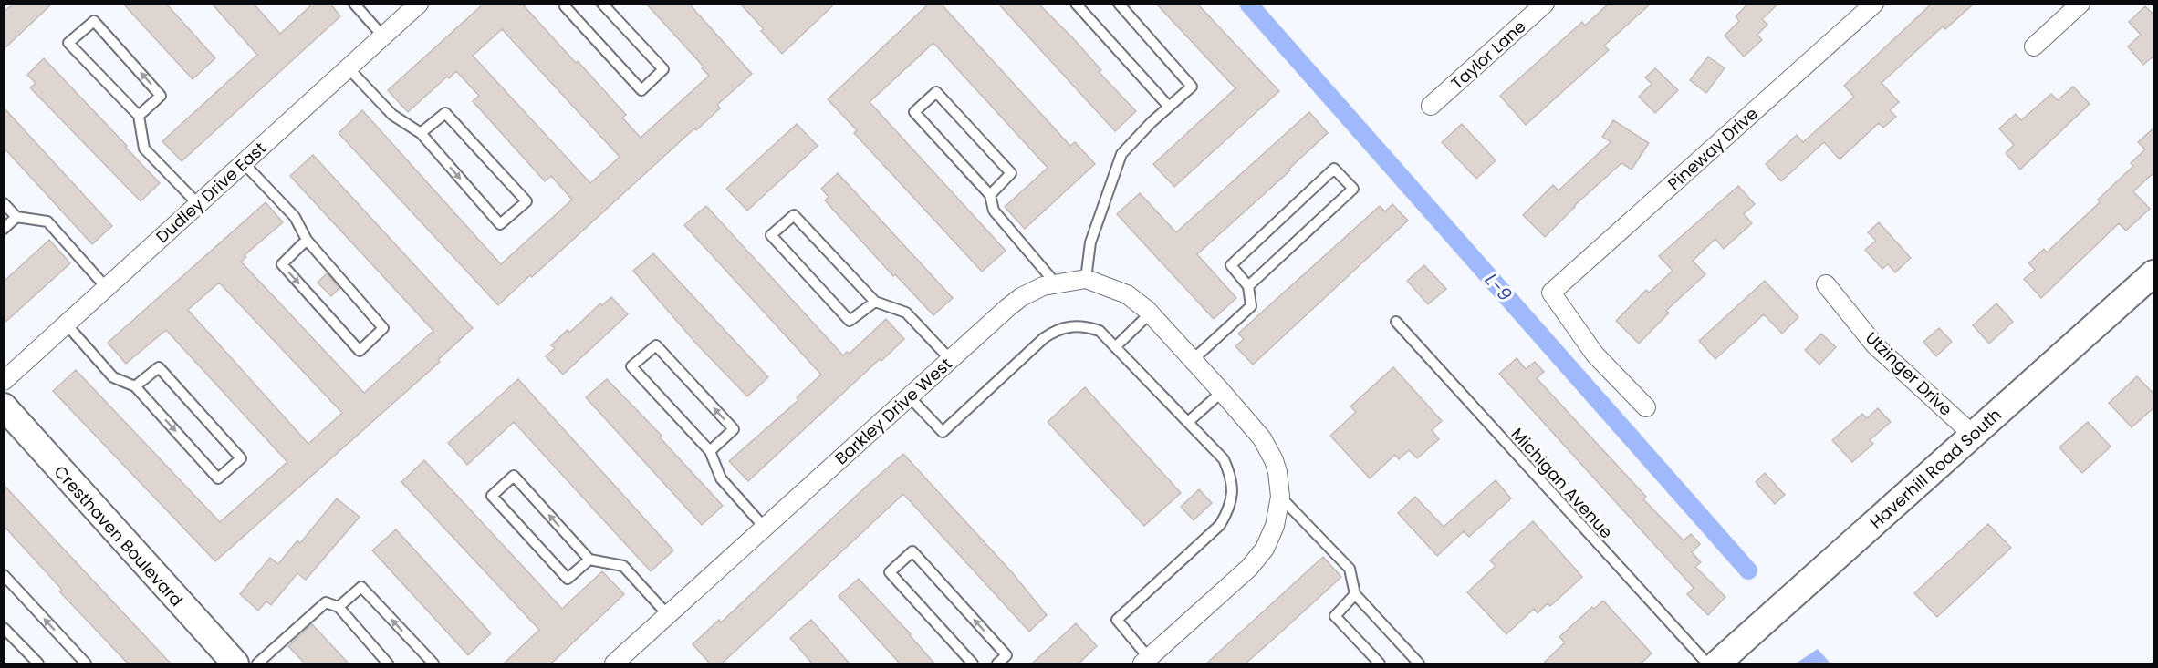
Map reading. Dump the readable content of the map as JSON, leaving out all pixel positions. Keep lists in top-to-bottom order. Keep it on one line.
{"streets":{"street":["Taylor Lane","Pineway Drive","Dudley Drive East","Utzinger Drive","Barkley Drive West","Haverhill Road South","Cresthaven Boulevard"],"lane":["Michigan Avenue"]},"crossings":[["Utzinger Drive","Haverhill Road South"]],"water":["L-9"]}
